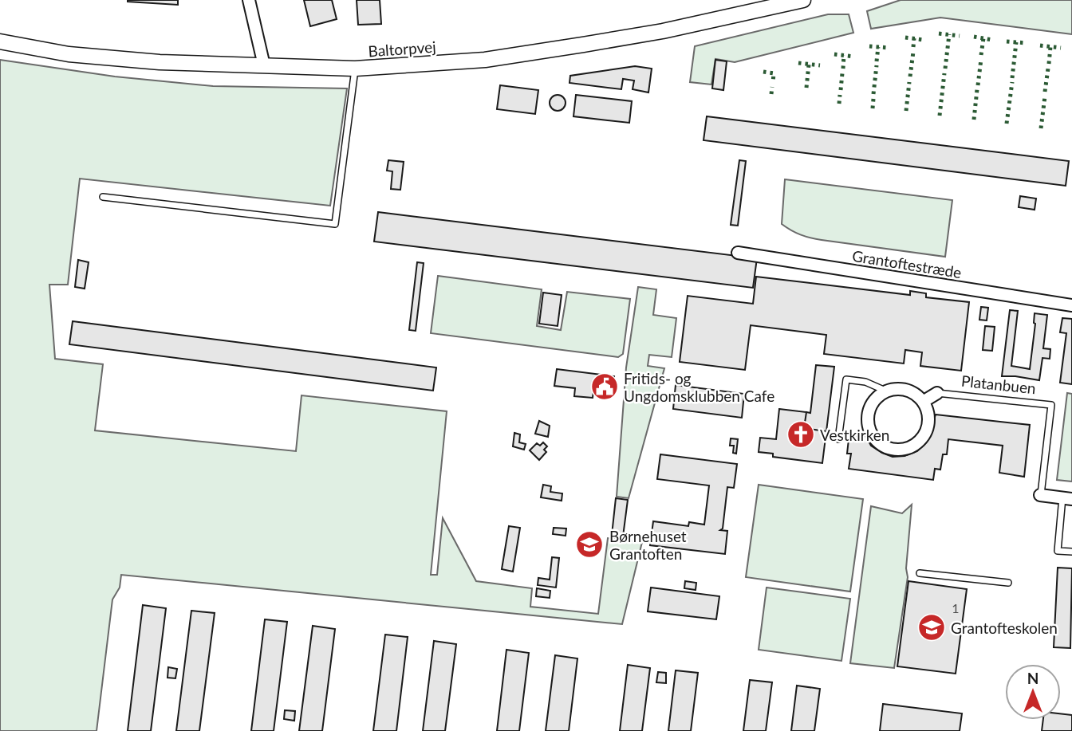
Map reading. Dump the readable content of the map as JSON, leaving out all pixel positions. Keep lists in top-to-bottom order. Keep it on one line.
{"streets":{"street":["Baltorpvej","Grantoftestræde","Platanbuen"]},"places":{"public building":["Fritids- og Ungdomsklubben Cafe"],"church":["Vestkirken"],"school or university":["Børnehuset Grantoften","Grantofteskolen"]},"house_numbers":["1"],"north":"top"}
